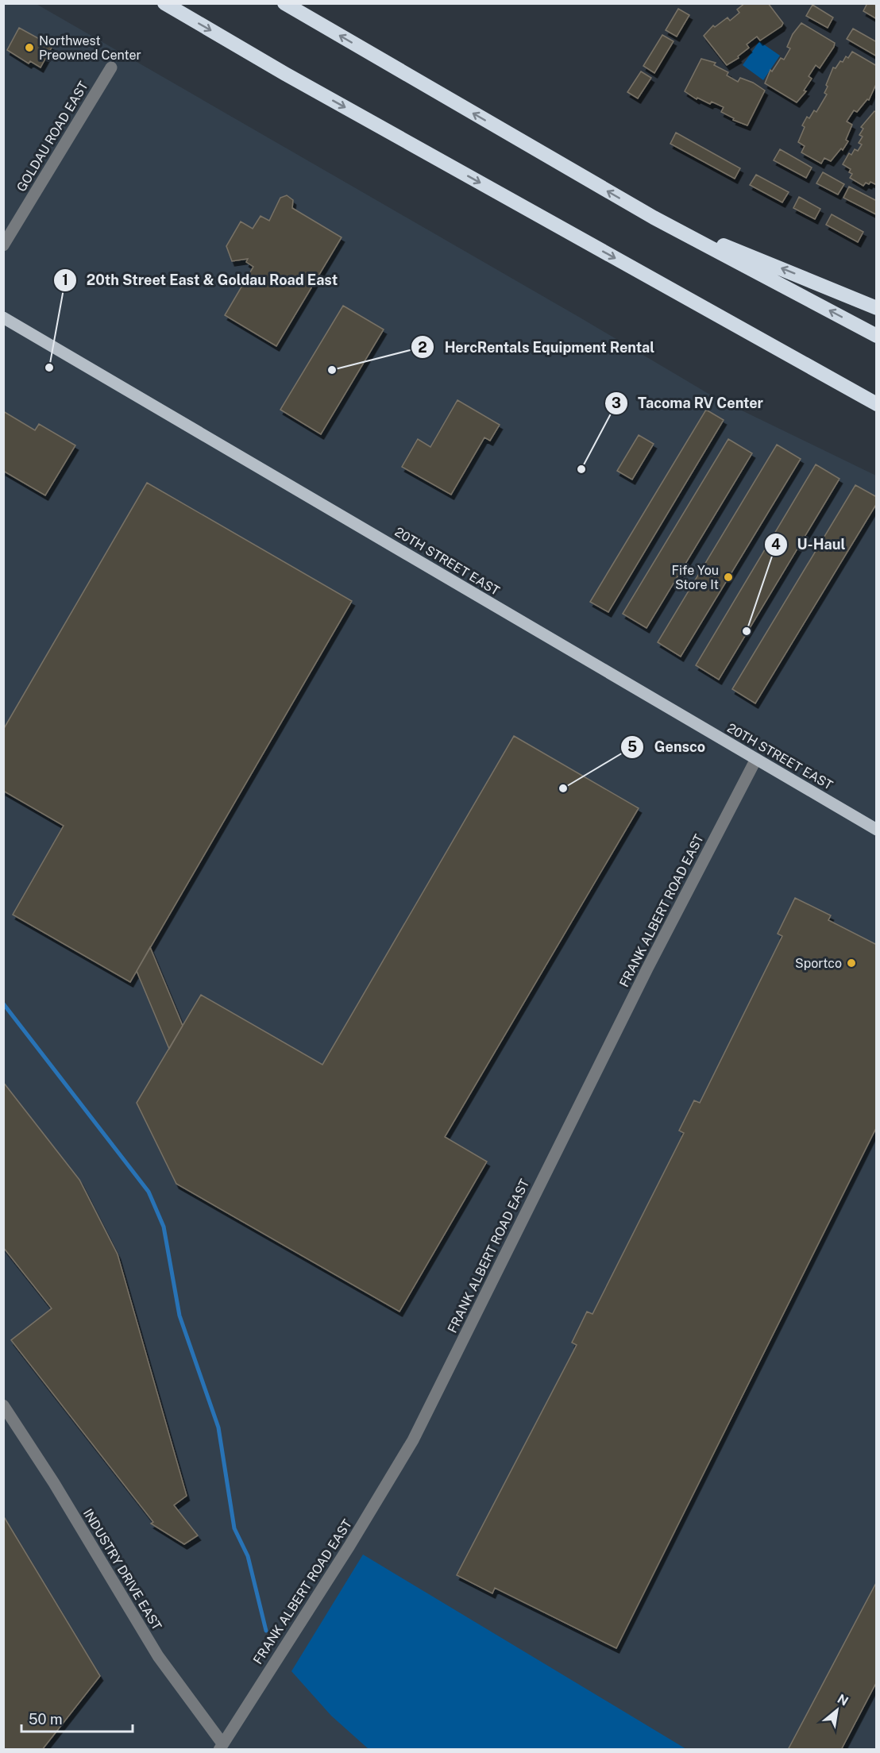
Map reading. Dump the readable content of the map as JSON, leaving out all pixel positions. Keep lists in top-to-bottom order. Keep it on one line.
{"streets":{"main road":["20TH STREET EAST"],"street":["GOLDAU ROAD EAST","FRANK ALBERT ROAD EAST","INDUSTRY DRIVE EAST"]},"crossings":[["20TH STREET EAST","FRANK ALBERT ROAD EAST"],["FRANK ALBERT ROAD EAST","INDUSTRY DRIVE EAST"]],"places":["Northwest Preowned Center","20th Street East & Goldau Road East","HercRentals Equipment Rental","Tacoma RV Center","Fife You Store It","U-Haul","Gensco","Sportco"],"scale_bar":"50 m","north":"top right"}
